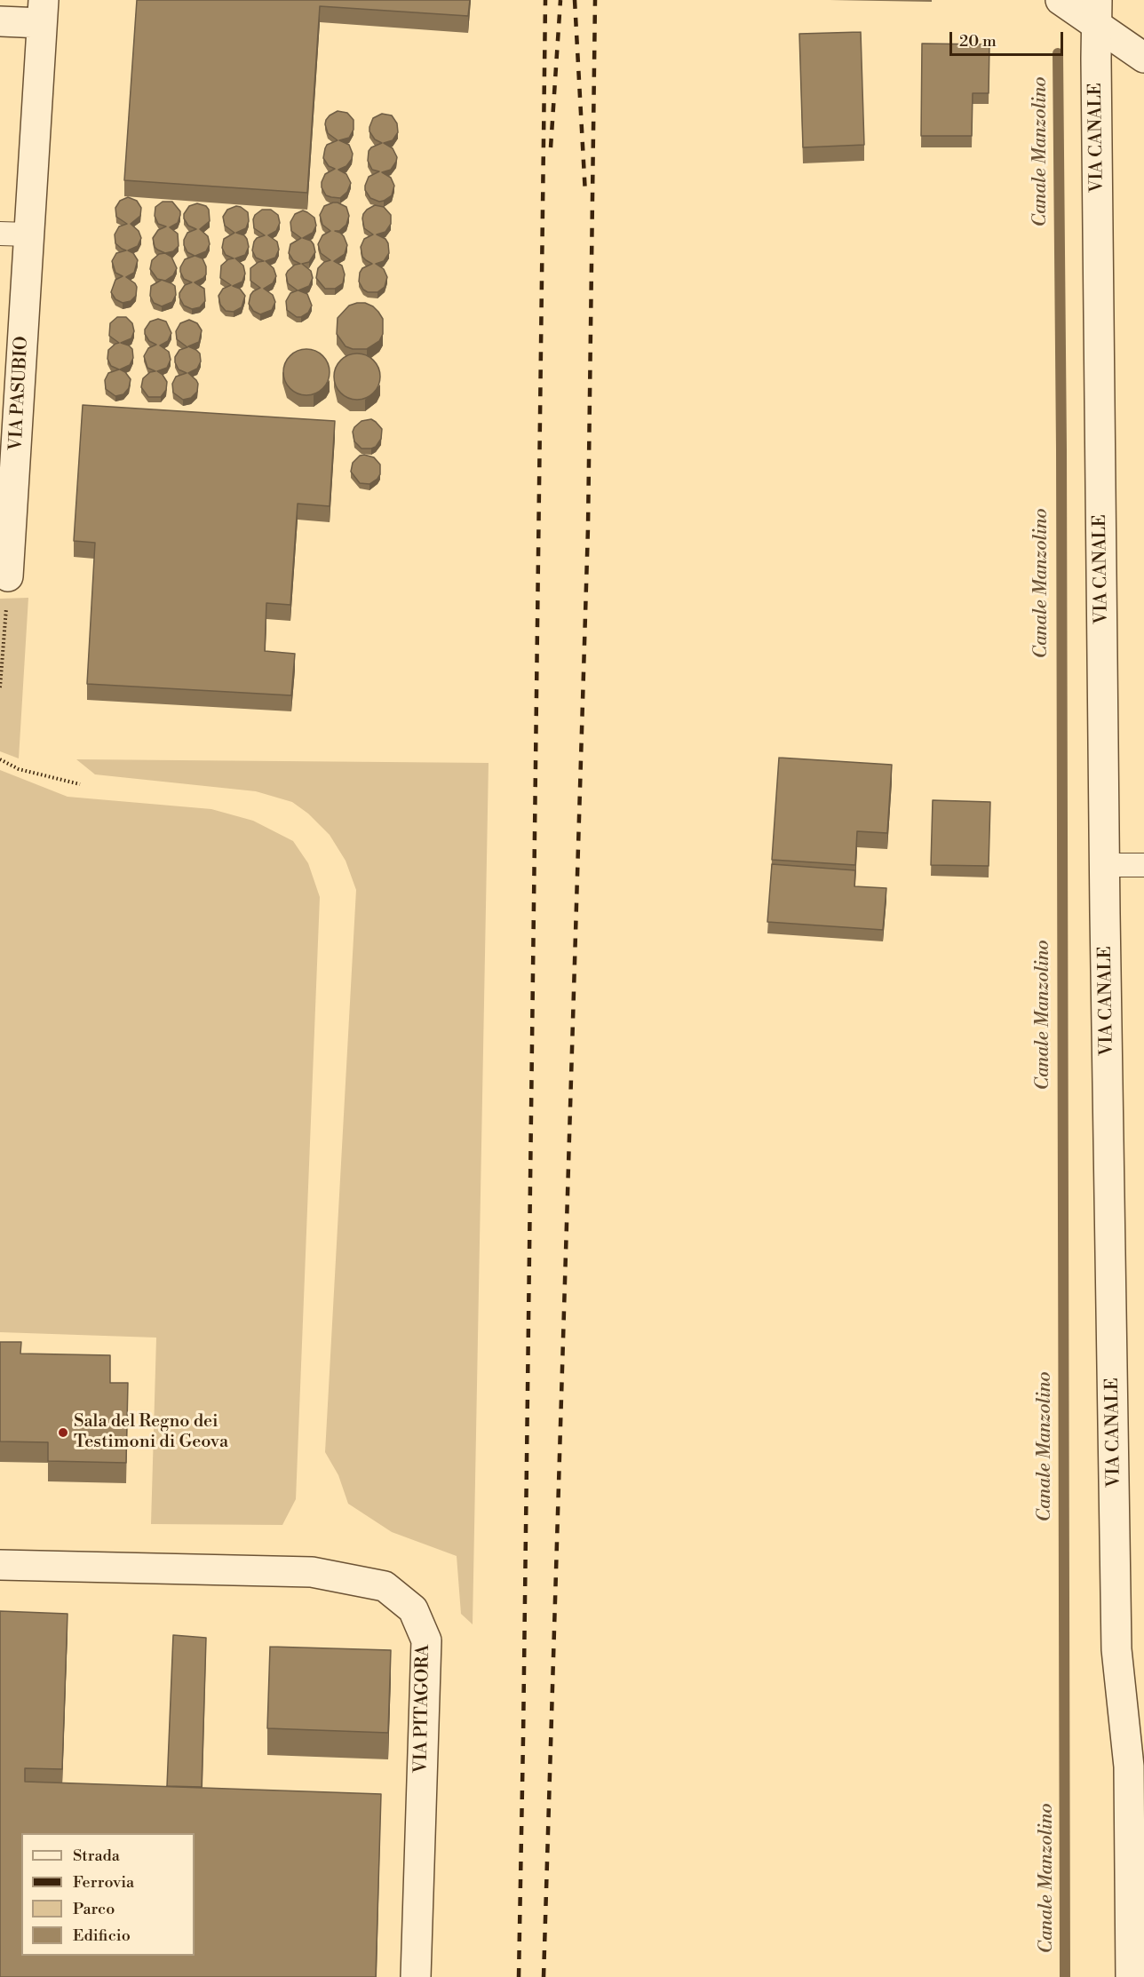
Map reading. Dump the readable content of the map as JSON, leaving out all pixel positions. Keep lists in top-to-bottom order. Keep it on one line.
{"streets":{"street":["VIA CANALE","VIA PASUBIO","VIA PITAGORA"]},"water":["Canale Manzolino"],"places":["Sala del Regno dei Testimoni di Geova"],"legend":["Strada","Ferrovia","Parco","Edificio"],"scale_bar":"20 m"}
